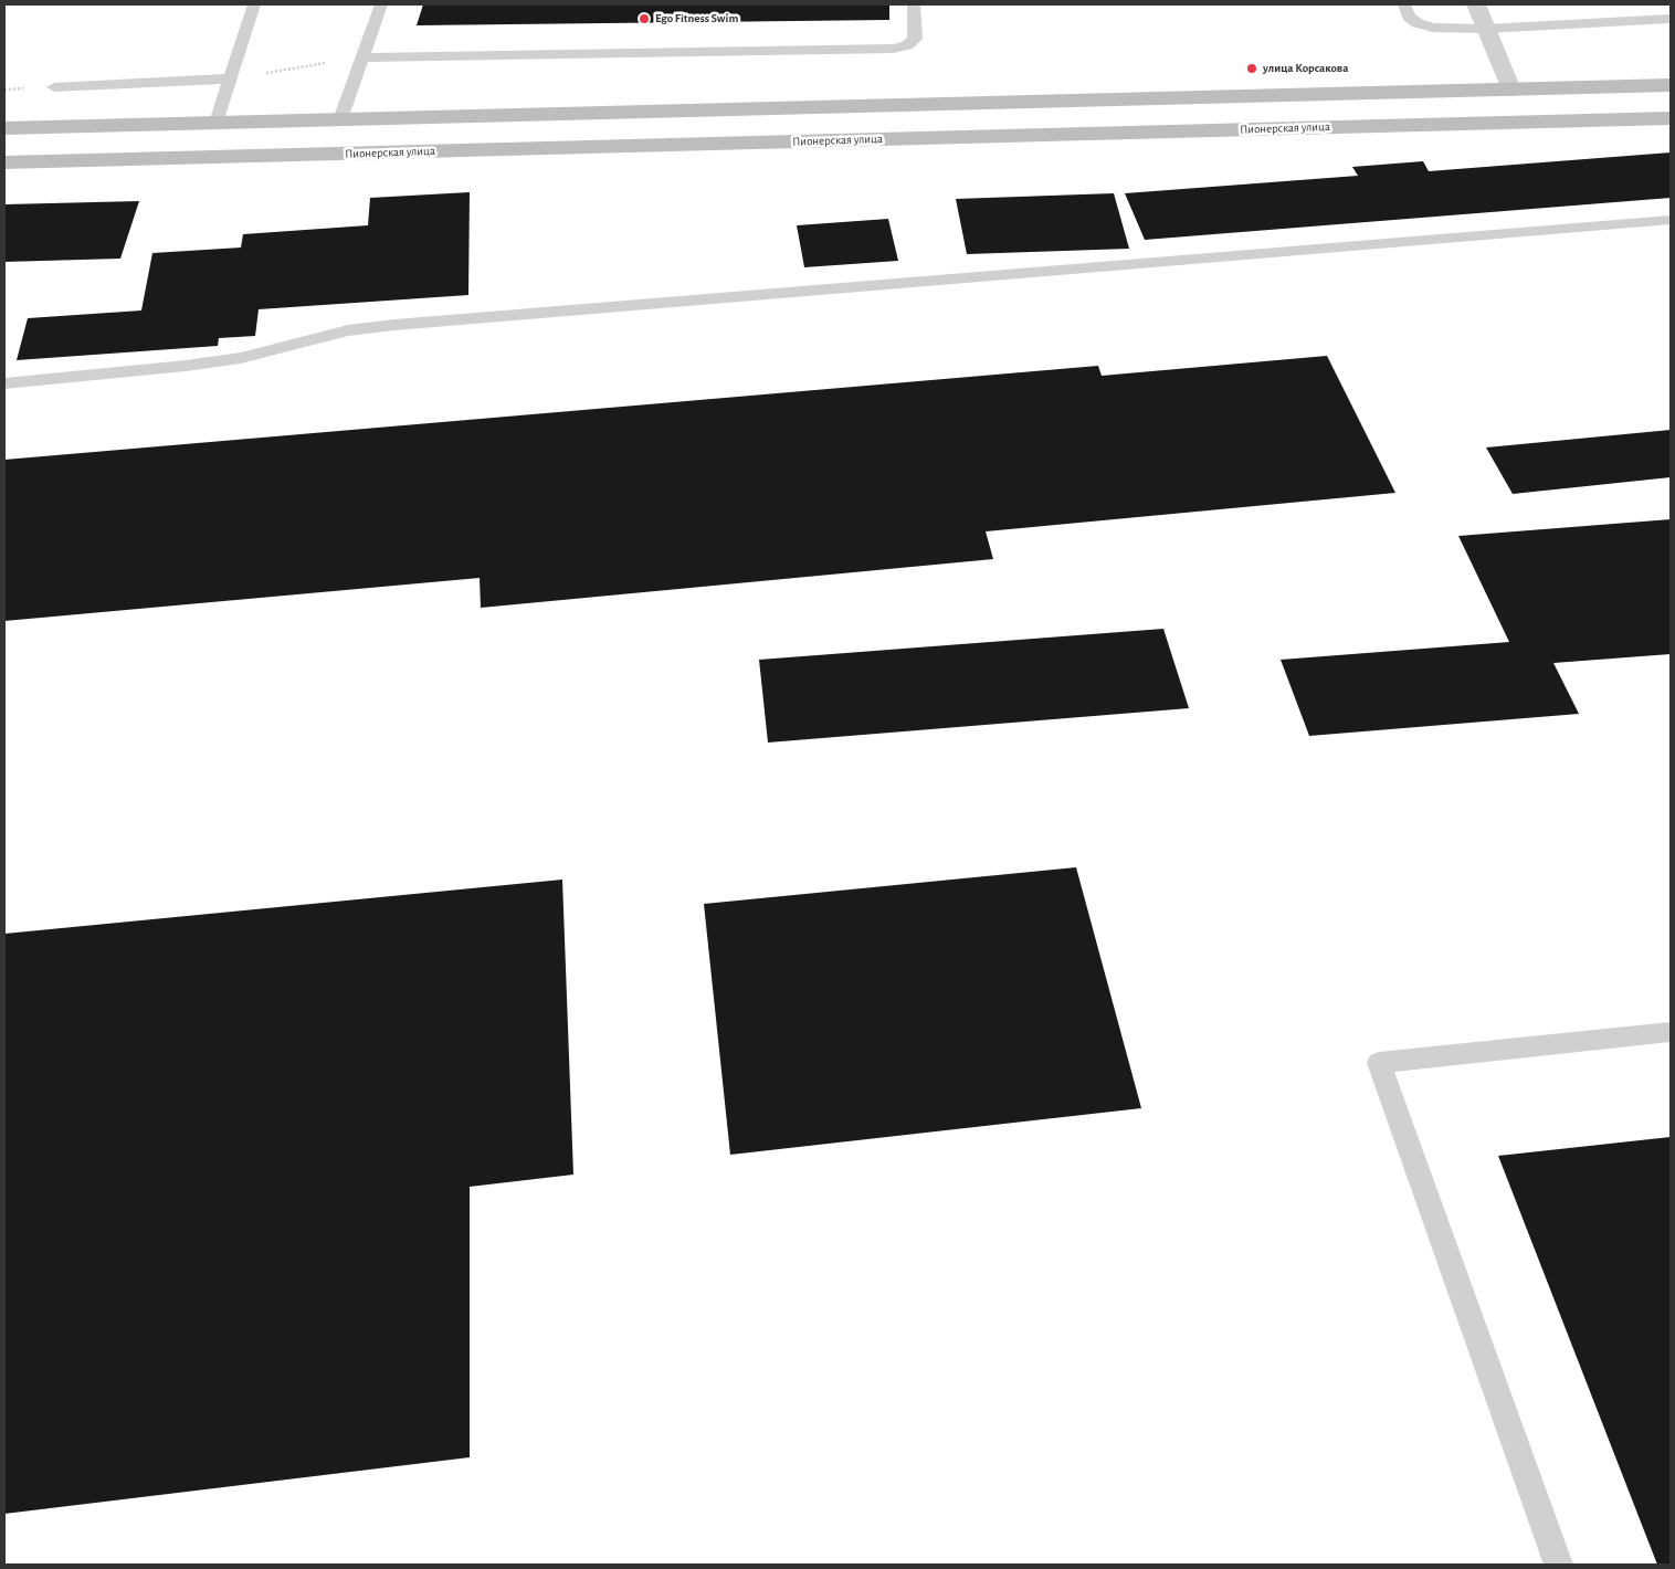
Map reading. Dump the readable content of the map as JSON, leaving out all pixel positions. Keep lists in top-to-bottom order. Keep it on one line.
{"streets":{"main road":["Пионерская улица"]},"places":["Ego Fitness Swim","улица Корсакова"]}
